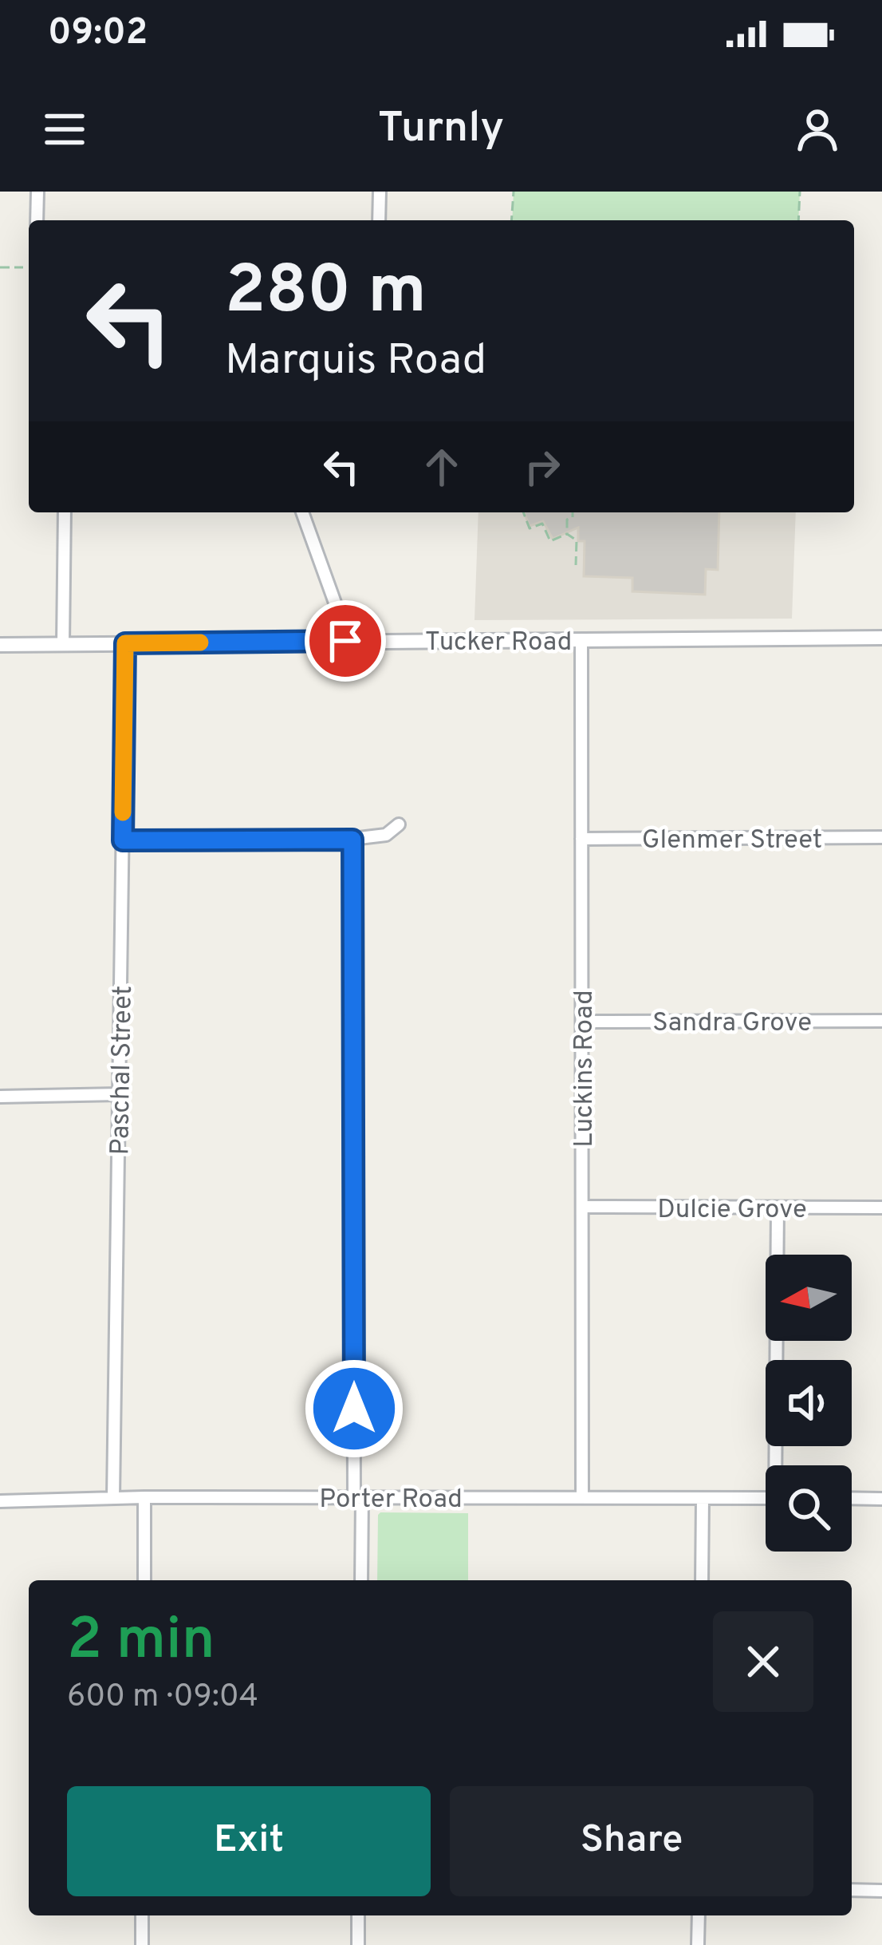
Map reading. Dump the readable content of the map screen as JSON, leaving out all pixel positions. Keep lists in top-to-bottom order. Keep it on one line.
{"streets":{"street":["Tucker Road","Glenmer Street","Sandra Grove","Luckins Road","Paschal Street","Dulcie Grove","Porter Road"]},"crossings":[["Tucker Road","Luckins Road"],["Tucker Road","Paschal Street"],["Glenmer Street","Luckins Road"],["Sandra Grove","Luckins Road"],["Luckins Road","Dulcie Grove"],["Luckins Road","Porter Road"],["Paschal Street","Porter Road"]],"north":"left","page":{"status":"09:02","header":"Turnly","turn":["280 m","Marquis Road"],"heading":["2 min","600 m · 09:04"],"buttons":["Exit","Share"]}}
